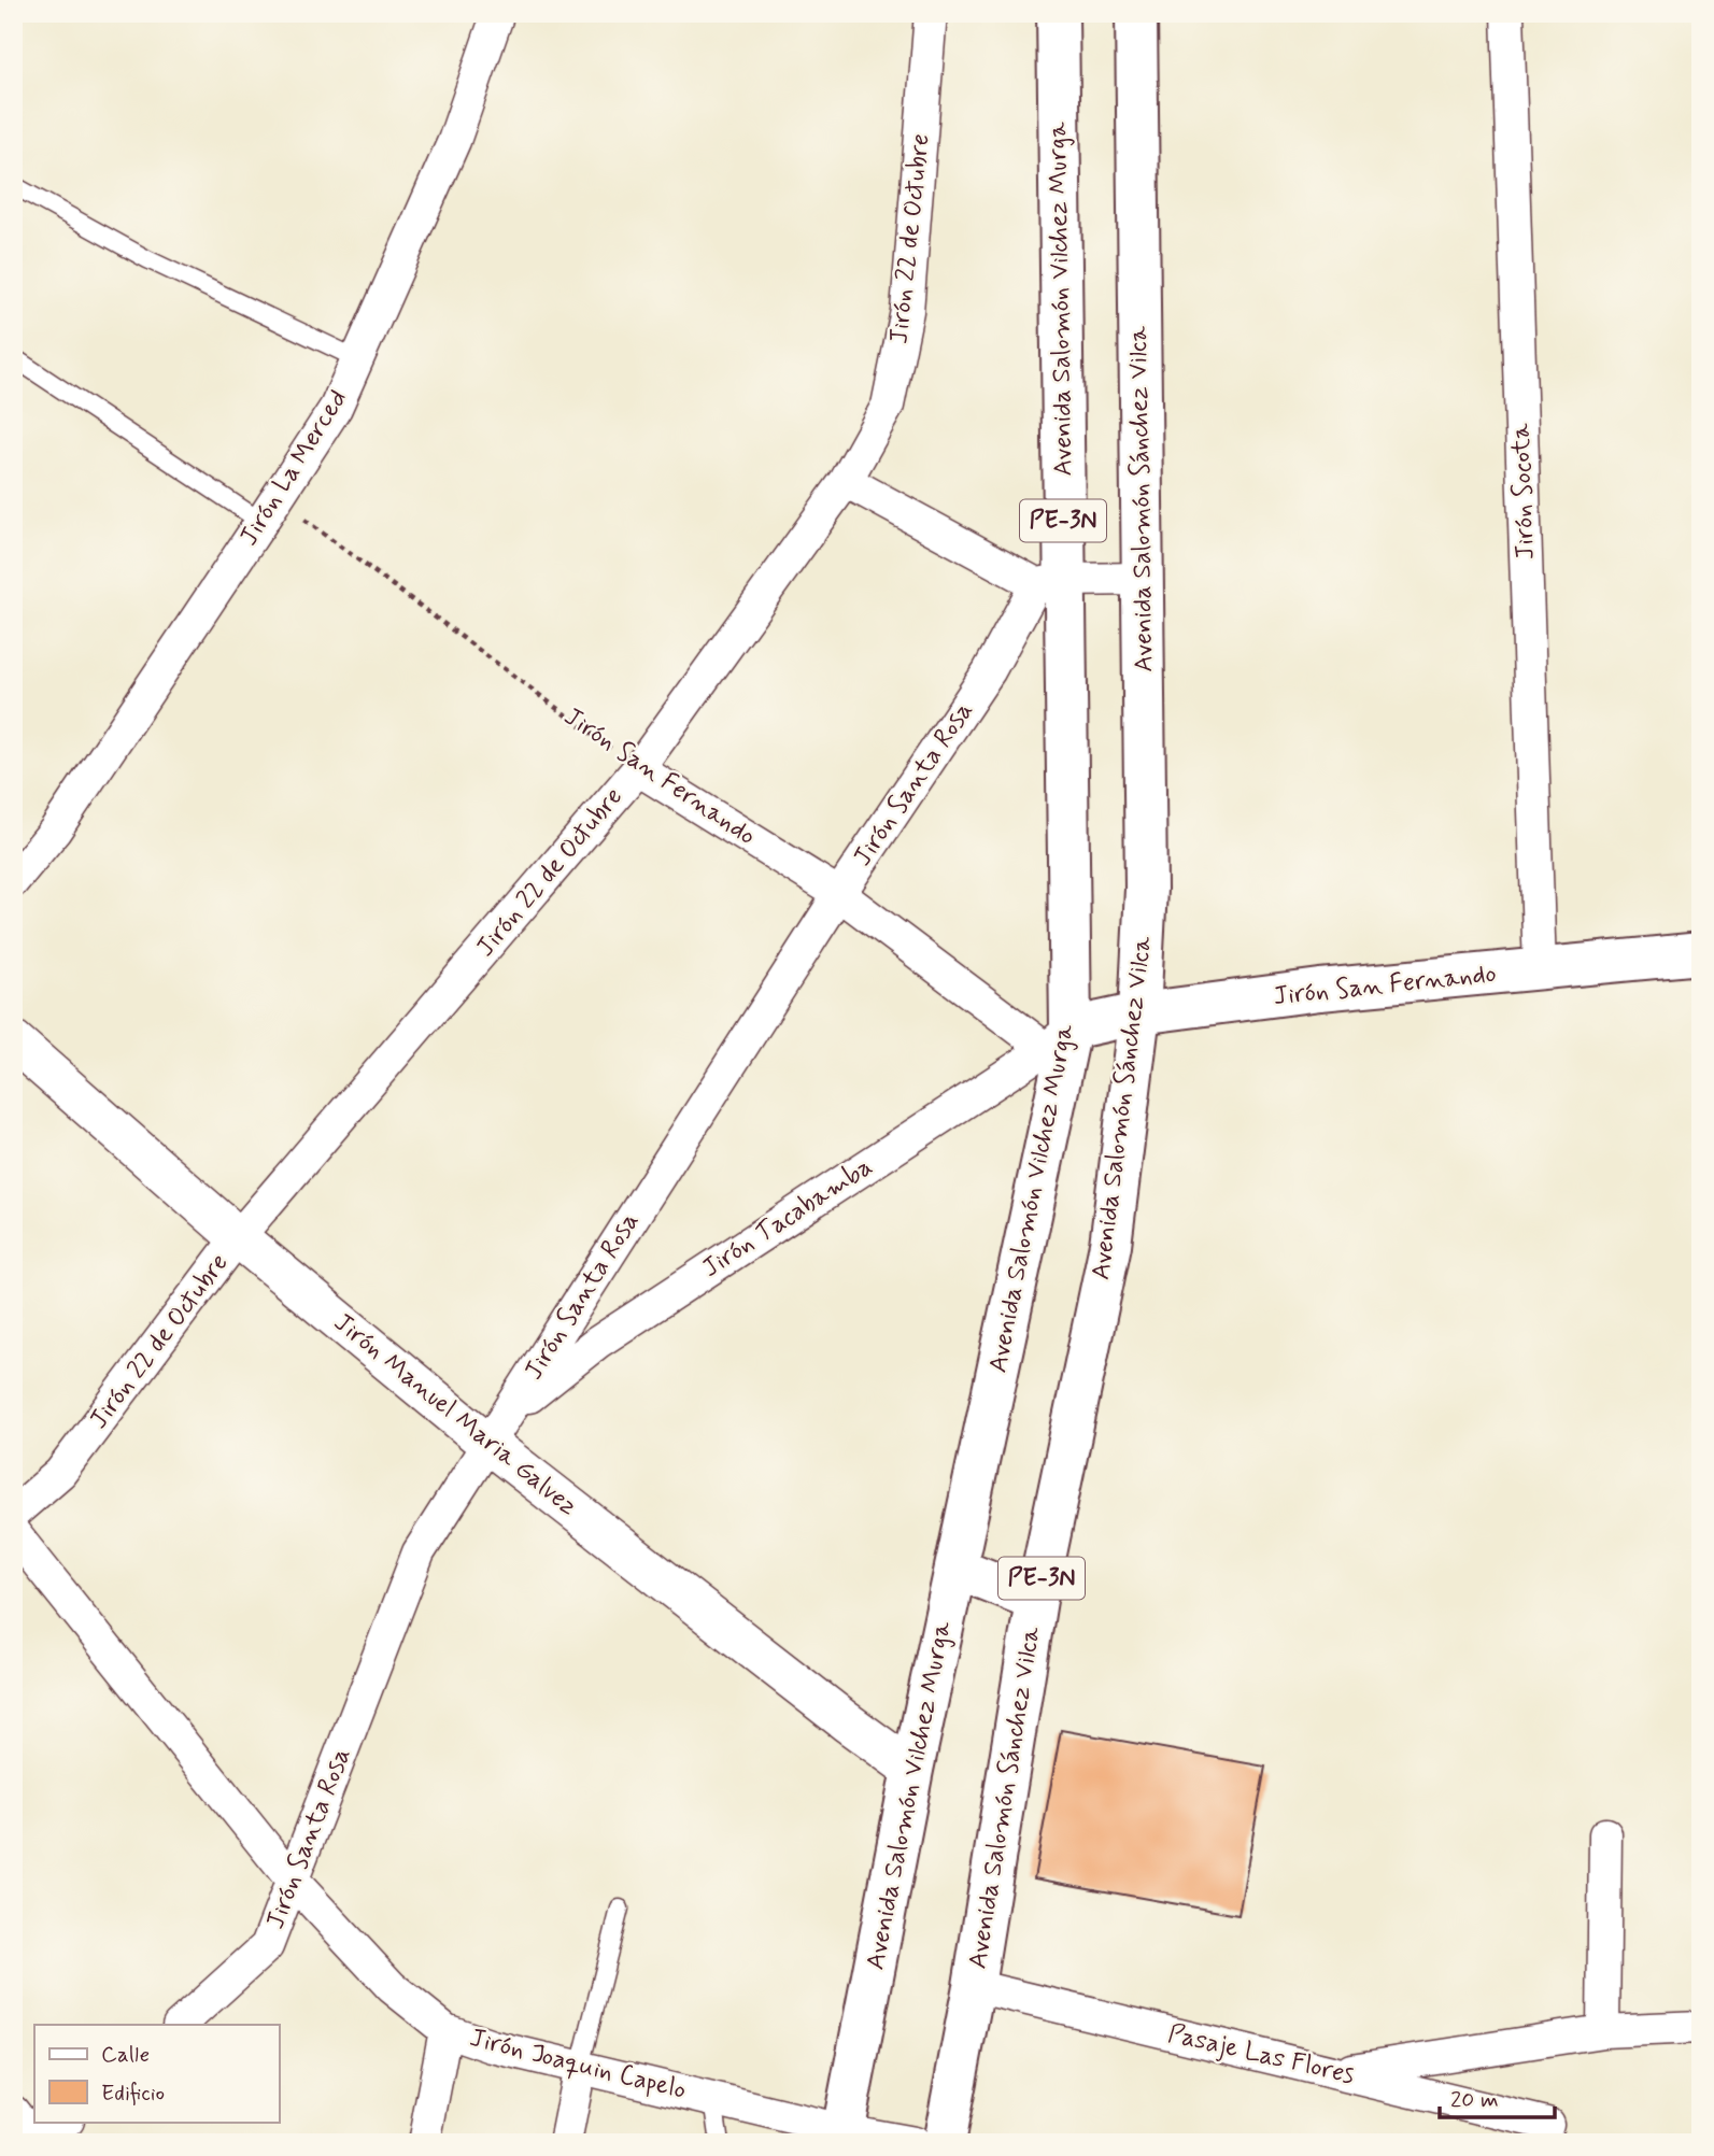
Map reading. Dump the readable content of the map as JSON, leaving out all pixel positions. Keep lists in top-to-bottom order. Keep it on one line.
{"streets":{"main road":["Avenida Salomón Vilchez Murga","Avenida Salomón Sánchez Vilca","PE-3N","Jirón San Fernando"],"street":["Jirón 22 de Octubre","Jirón La Merced","Jirón Socota","Jirón Santa Rosa","Jirón Tacabamba","Jirón Manuel Maria Galvez","Pasaje Las Flores","Jirón Joaquin Capelo"]},"crossings":[["Jirón 22 de Octubre","Jirón San Fernando"],["Jirón 22 de Octubre","Jirón Manuel Maria Galvez"],["Avenida Salomón Vilchez Murga","Jirón San Fernando"],["Avenida Salomón Vilchez Murga","Jirón Santa Rosa"],["Avenida Salomón Vilchez Murga","Jirón Tacabamba"],["Avenida Salomón Vilchez Murga","Jirón Manuel Maria Galvez"],["Avenida Salomón Vilchez Murga","Jirón Joaquin Capelo"],["Jirón La Merced","Jirón San Fernando"],["Jirón Socota","Jirón San Fernando"],["Avenida Salomón Sánchez Vilca","Jirón San Fernando"],["Avenida Salomón Sánchez Vilca","Pasaje Las Flores"],["Jirón San Fernando","Jirón Santa Rosa"],["Jirón San Fernando","Jirón Tacabamba"],["Jirón Santa Rosa","Jirón Tacabamba"],["Jirón Santa Rosa","Jirón Manuel Maria Galvez"],["Jirón Santa Rosa","Jirón Joaquin Capelo"],["Jirón Tacabamba","Jirón Manuel Maria Galvez"]],"legend":["Calle","Edificio"],"scale_bar":"20 m"}
